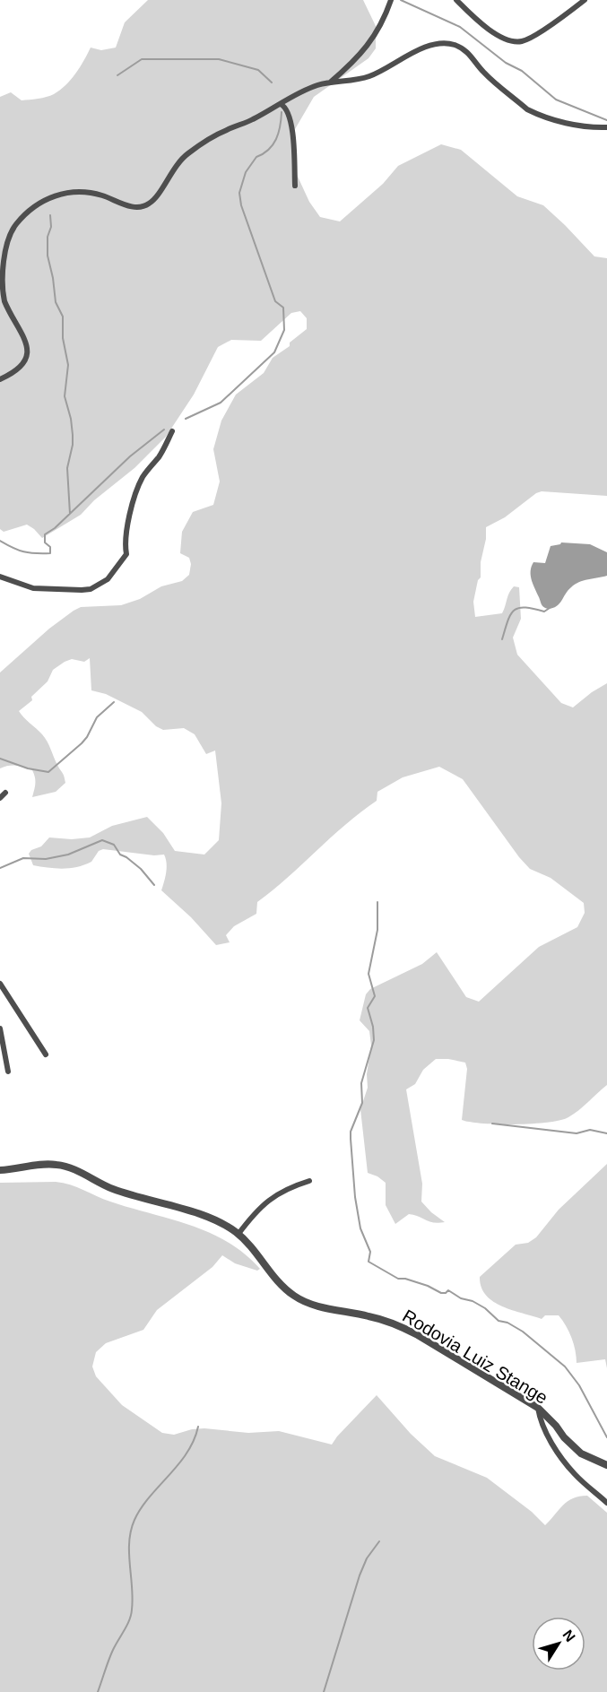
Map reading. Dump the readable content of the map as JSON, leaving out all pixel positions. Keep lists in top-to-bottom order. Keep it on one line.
{"streets":{"street":["Rodovia Luiz Stange"]},"north":"top right"}
